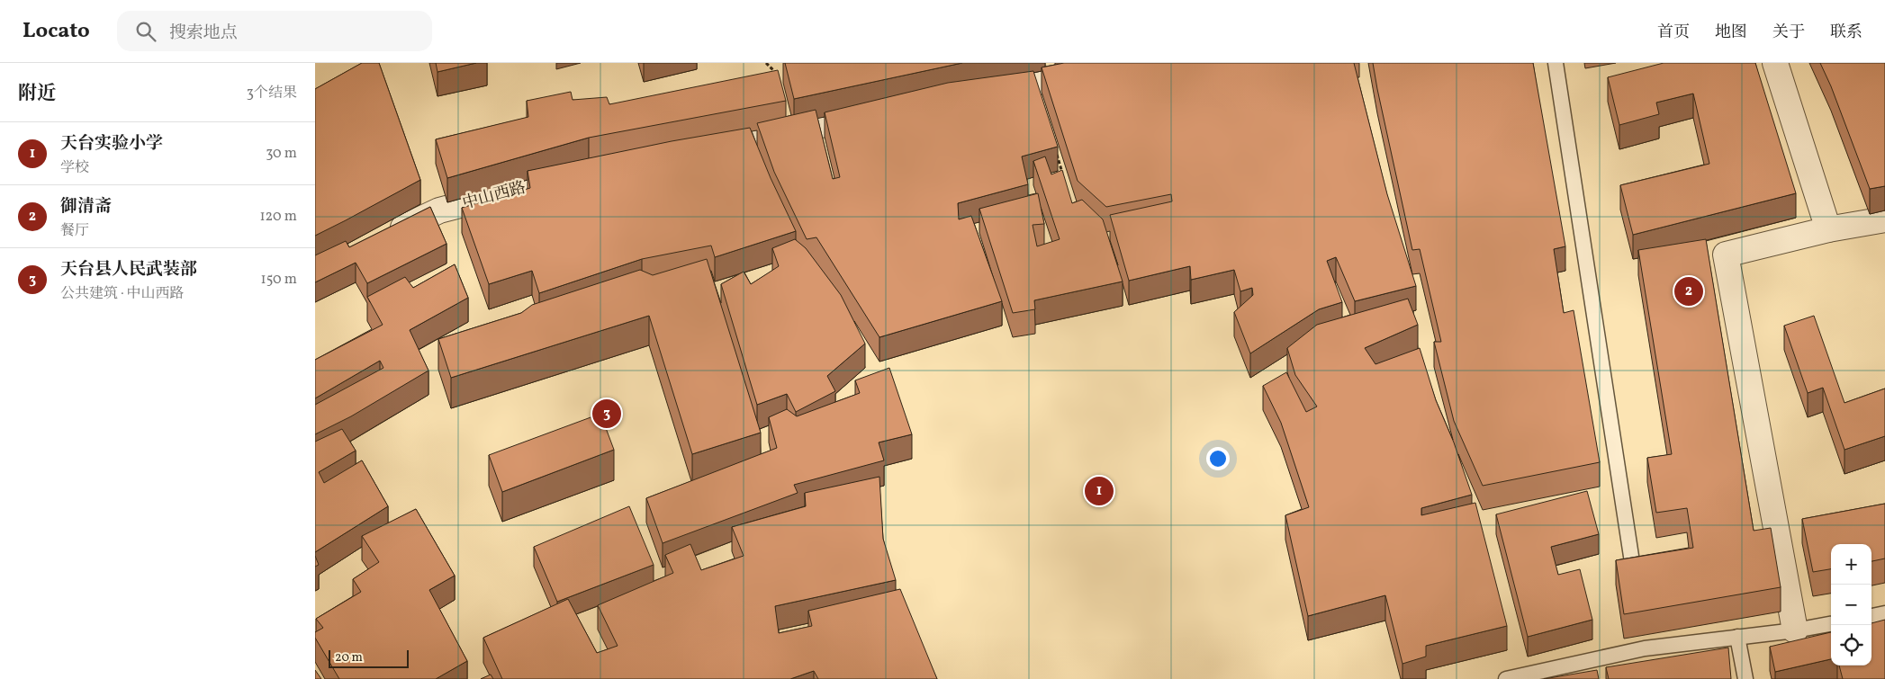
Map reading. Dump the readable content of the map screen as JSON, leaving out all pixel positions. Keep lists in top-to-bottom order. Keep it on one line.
{"streets":{"street":["中山西路"]},"scale_bar":"20 m","page":{"header":"Locato","search":"搜索地点","nav":["首页","地图","关于","联系"],"heading":["附近","3个结果"],"list":[{"mark":"1","name":"天台实验小学","note":"学校","value":"30 m"},{"mark":"2","name":"御清斋","note":"餐厅","value":"120 m"},{"mark":"3","name":"天台县人民武装部","note":"公共建筑 · 中山西路","value":"150 m"}],"pins":["2","3","1"],"map_buttons":["+","−"],"scale":"20 m"}}
